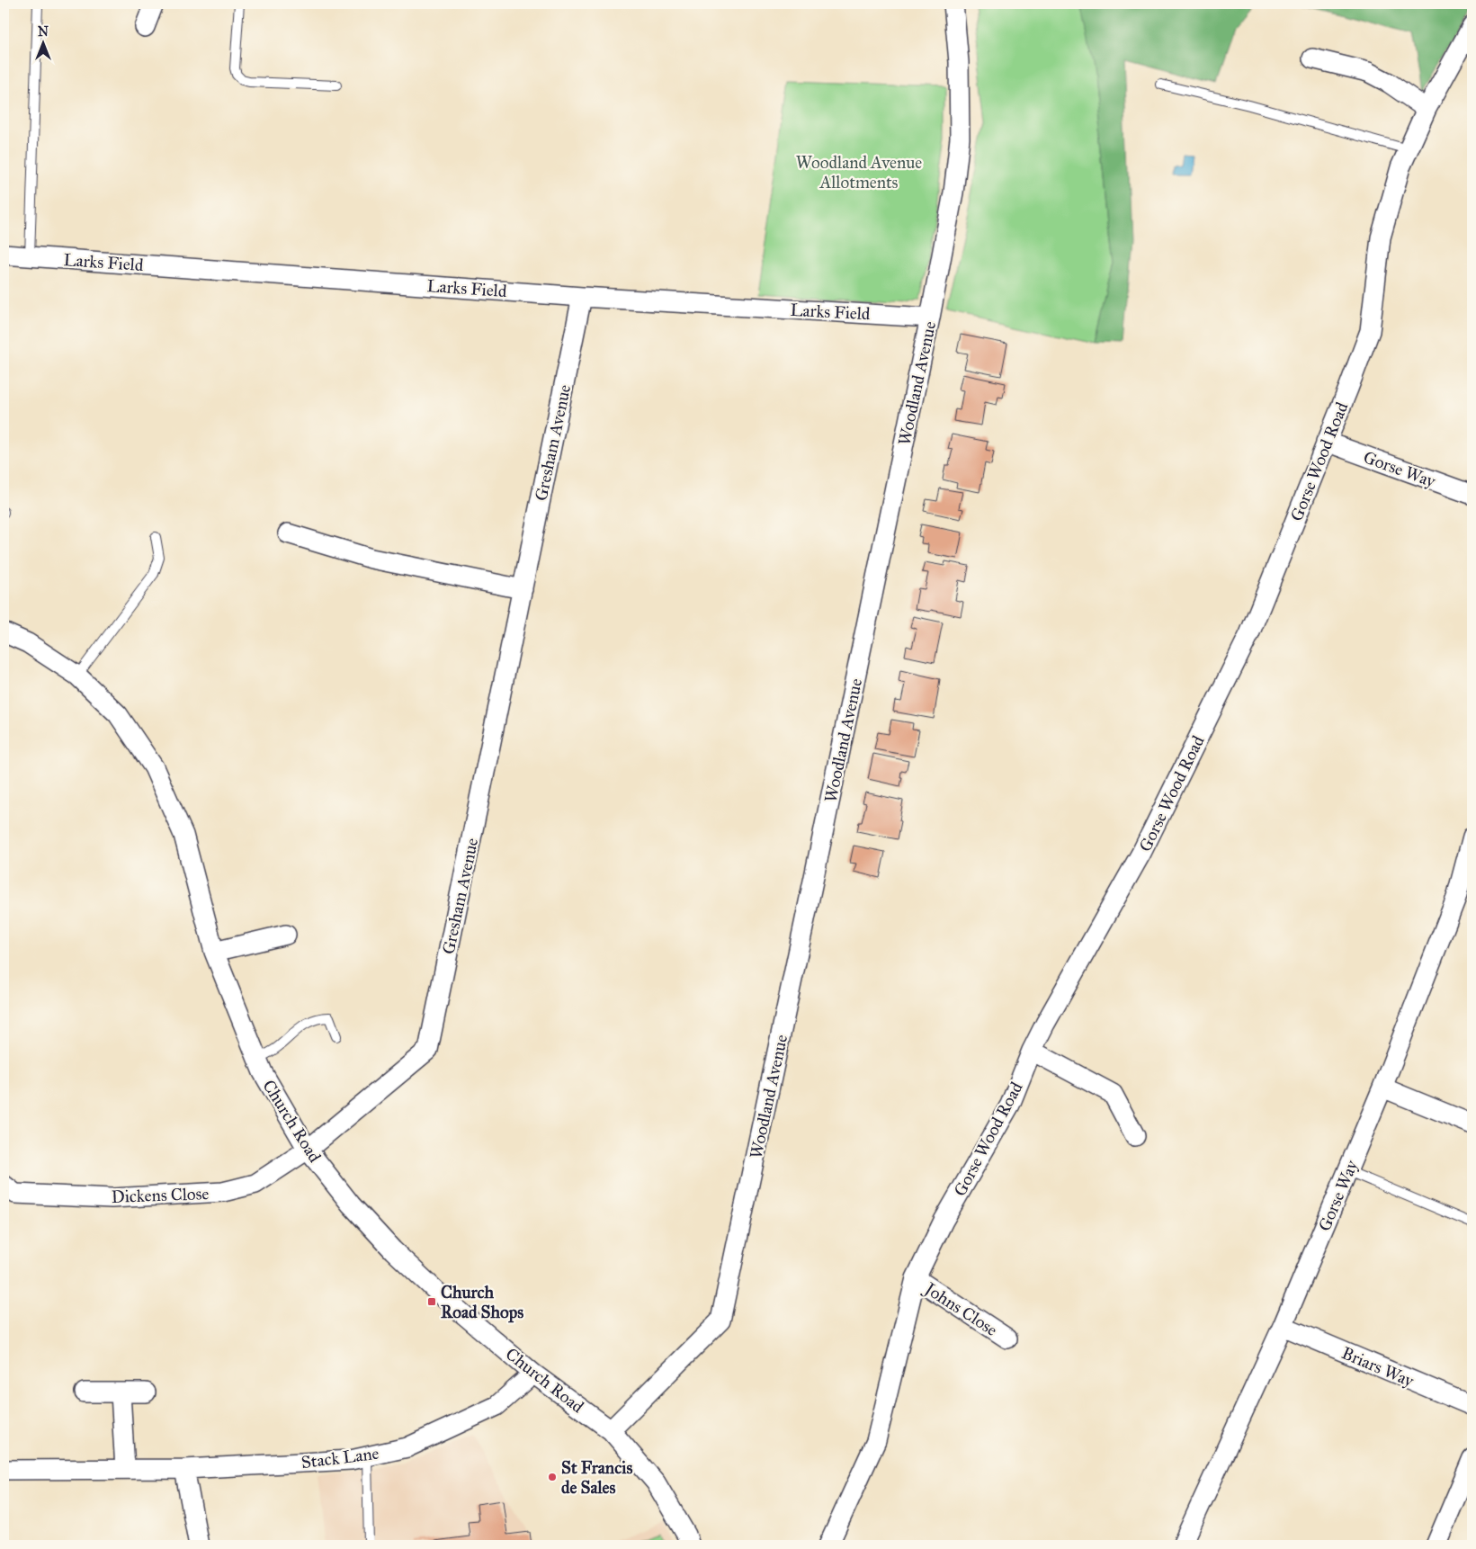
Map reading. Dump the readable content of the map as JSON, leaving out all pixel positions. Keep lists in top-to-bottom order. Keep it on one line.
{"streets":{"street":["Larks Field","Woodland Avenue","Gresham Avenue","Gorse Wood Road","Gorse Way","Church Road","Dickens Close","Johns Close","Briars Way","Stack Lane"]},"crossings":[["Larks Field","Woodland Avenue"],["Larks Field","Gresham Avenue"],["Woodland Avenue","Church Road"],["Gresham Avenue","Church Road"],["Gresham Avenue","Dickens Close"],["Gorse Wood Road","Gorse Way"],["Gorse Wood Road","Johns Close"],["Gorse Way","Briars Way"],["Church Road","Dickens Close"],["Church Road","Stack Lane"]],"parks":["Woodland Avenue Allotments"],"places":{"transit":["Church Road Shops"],"other":["St Francis de Sales"]},"north":"top"}
